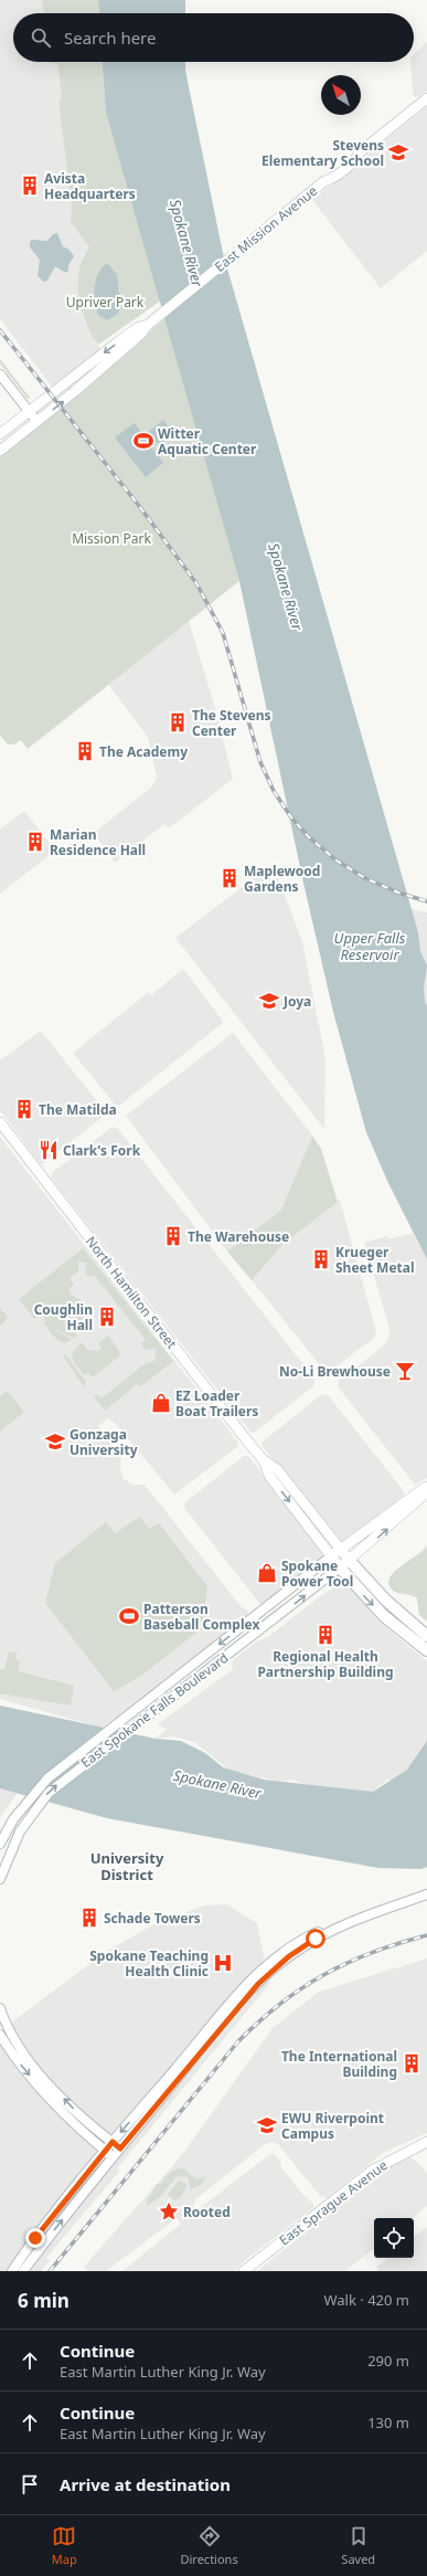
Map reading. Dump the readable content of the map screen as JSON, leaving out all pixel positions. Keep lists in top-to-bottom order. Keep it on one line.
{"streets":{"main road":["East Mission Avenue","North Hamilton Street","East Sprague Avenue"],"street":["East Spokane Falls Boulevard"]},"crossings":[["North Hamilton Street","East Spokane Falls Boulevard"]],"districts":["University District"],"water":["Spokane River","Upper Falls Reservoir"],"parks":["Upriver Park","Mission Park"],"places":{"school or university":["Stevens Elementary School","Joya","Gonzaga University","EWU Riverpoint Campus"],"building":["Avista Headquarters","The Stevens Center","The Academy","Marian Residence Hall","Maplewood Gardens","The Matilda","The Warehouse","Krueger Sheet Metal","Coughlin Hall","Regional Health Partnership Building","Schade Towers","The International Building"],"sports":["Witter Aquatic Center","Patterson Baseball Complex"],"restaurant":["Clark's Fork"],"bar":["No-Li Brewhouse"],"shop":["EZ Loader Boat Trailers","Spokane Power Tool"],"hospital":["Spokane Teaching Health Clinic"],"place":["Rooted"]},"north":"top left","page":{"search":"Search here","heading":["6 min","Walk · 420 m"],"list":[["Continue","East Martin Luther King Jr. Way","290 m"],["Continue","East Martin Luther King Jr. Way","130 m"],"Arrive at destination"],"nav":["Map","Directions","Saved"]}}
